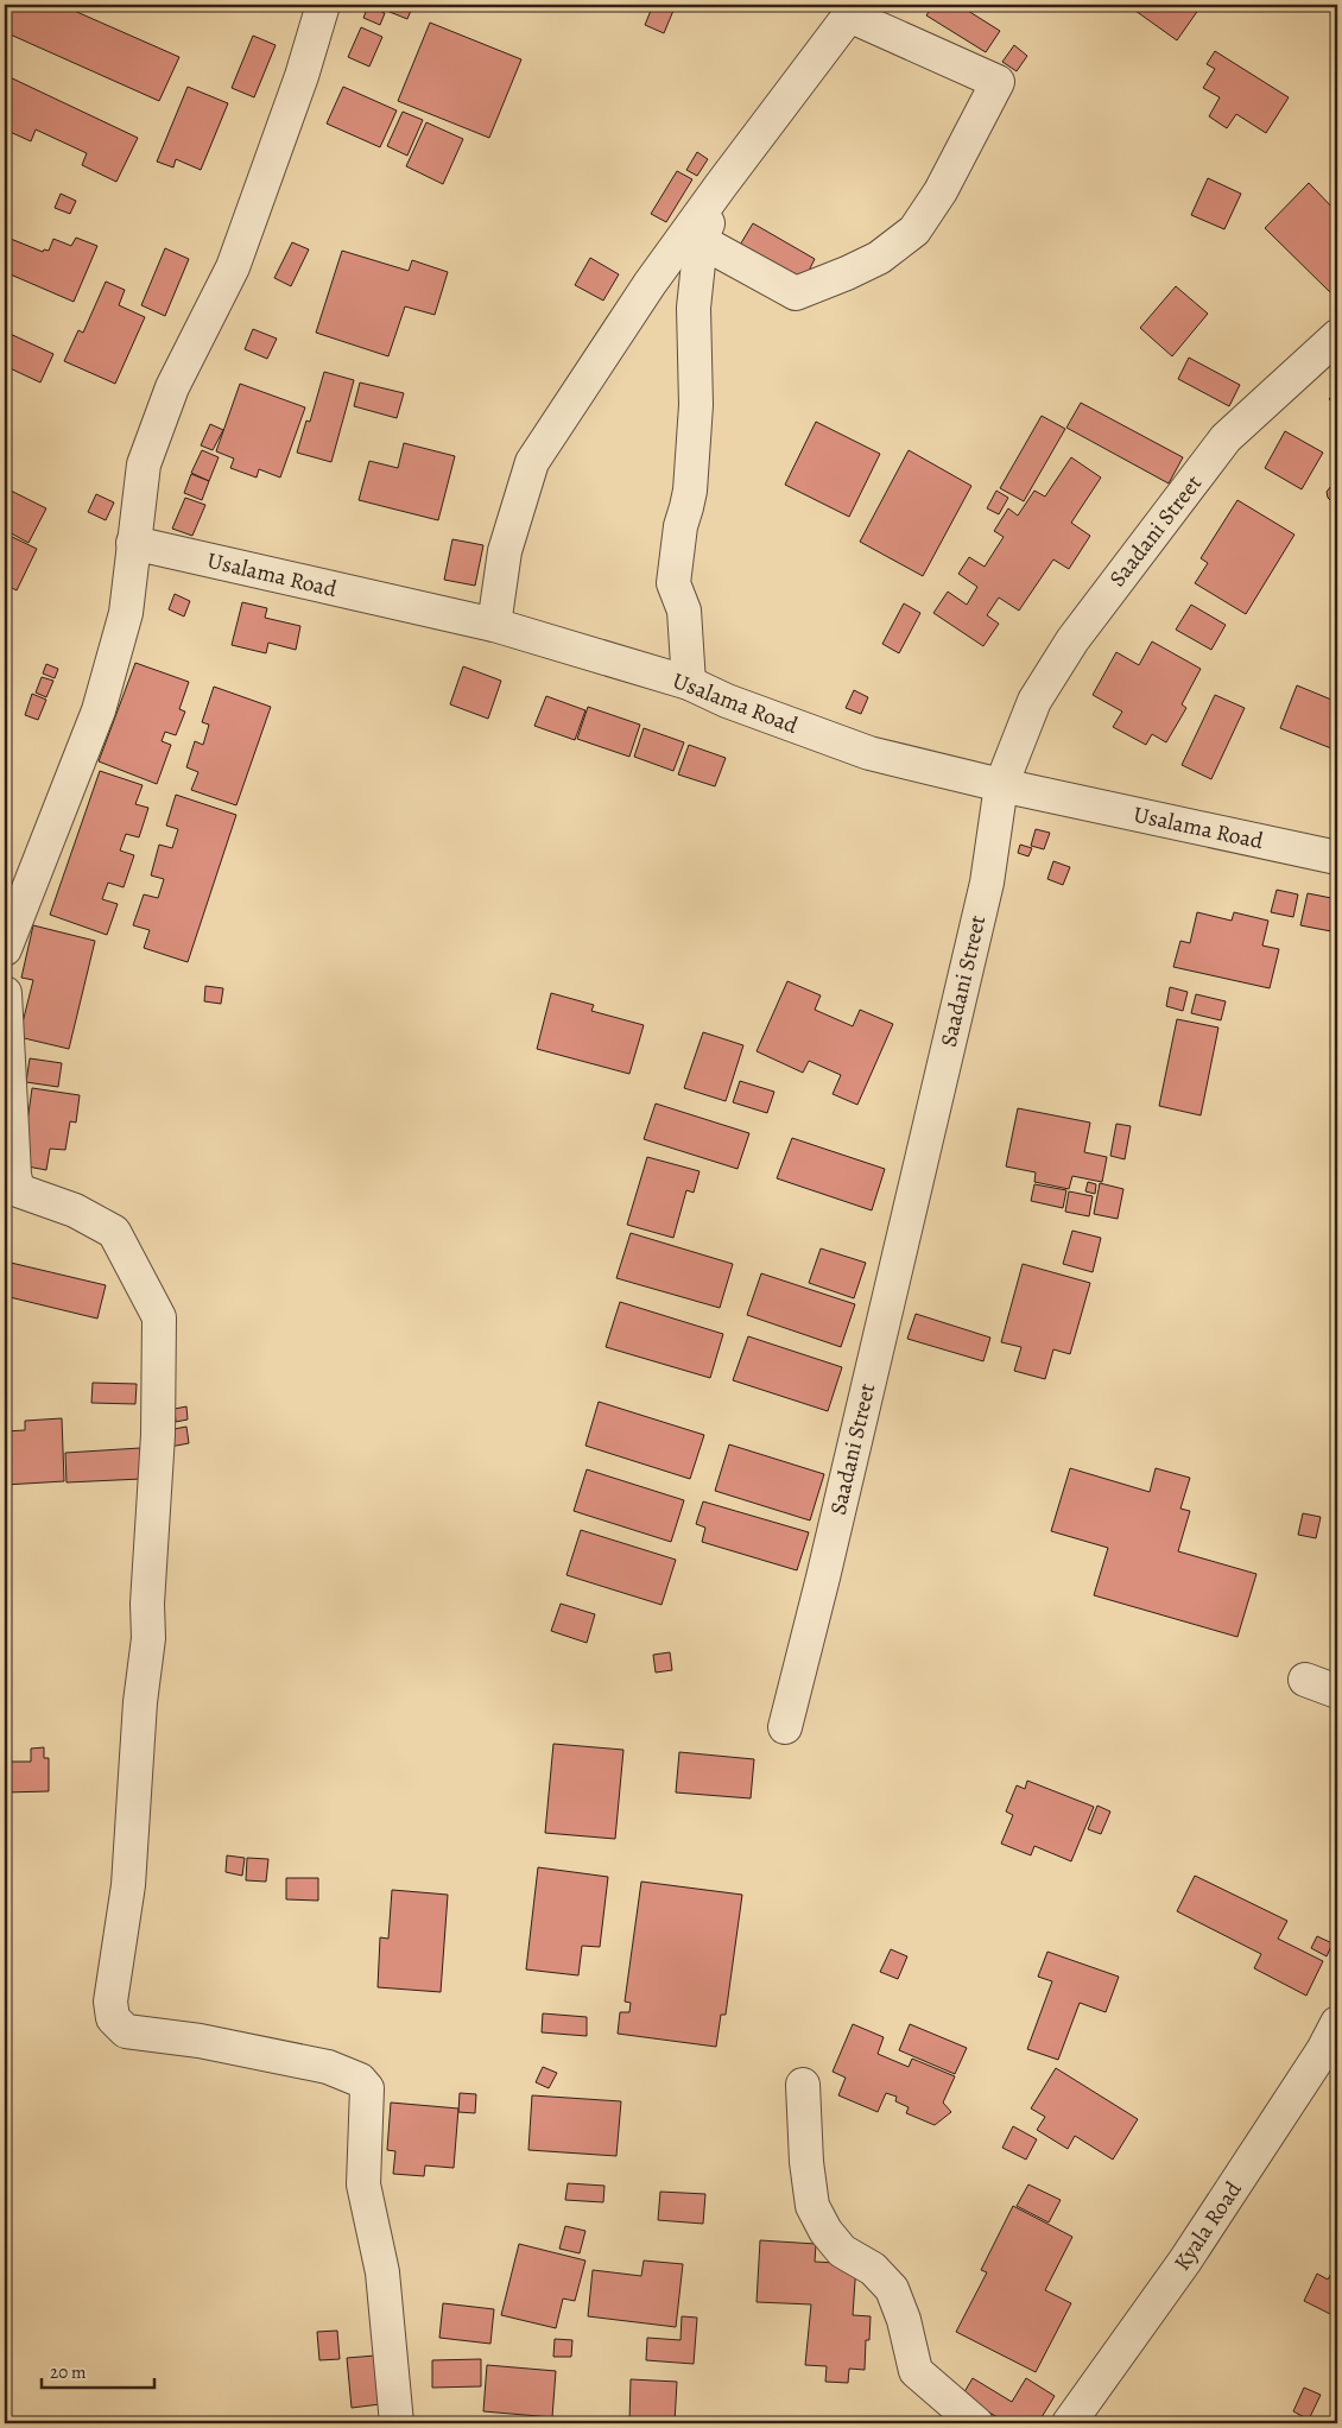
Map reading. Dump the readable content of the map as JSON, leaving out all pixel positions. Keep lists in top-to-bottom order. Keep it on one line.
{"streets":{"street":["Saadani Street","Usalama Road","Kyala Road"]},"crossings":[["Saadani Street","Usalama Road"]],"scale_bar":"20 m"}
